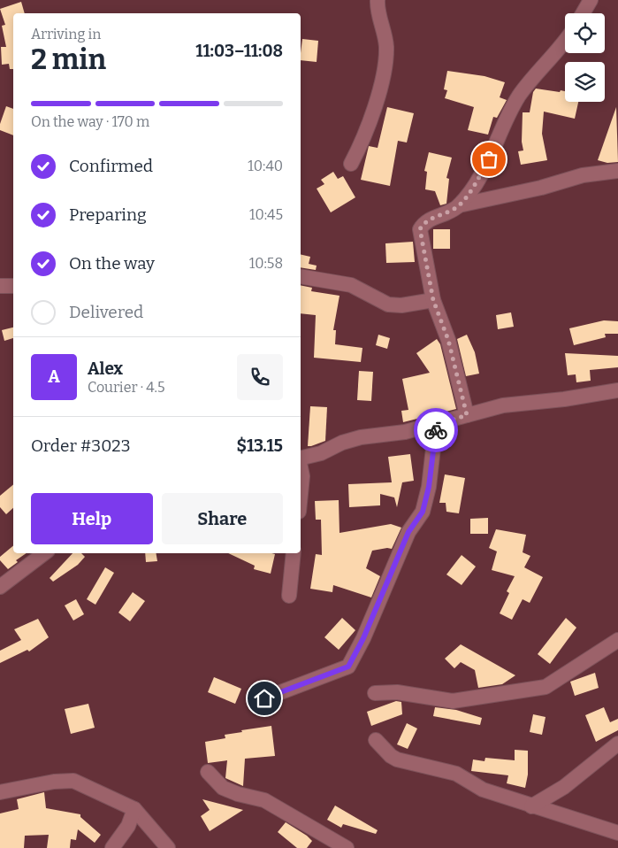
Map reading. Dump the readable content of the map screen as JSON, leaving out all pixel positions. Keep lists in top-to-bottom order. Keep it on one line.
{"page":{"heading":["2 min","Arriving in","11:03–11:08"],"panel":["Alex","Courier · 4.5","Order #3023","$13.15"],"bar":"On the way · 170 m","list":[["Confirmed","10:40"],["Preparing","10:45"],["On the way","10:58"],"Delivered"],"round":"A","buttons":["Help","Share"]}}
